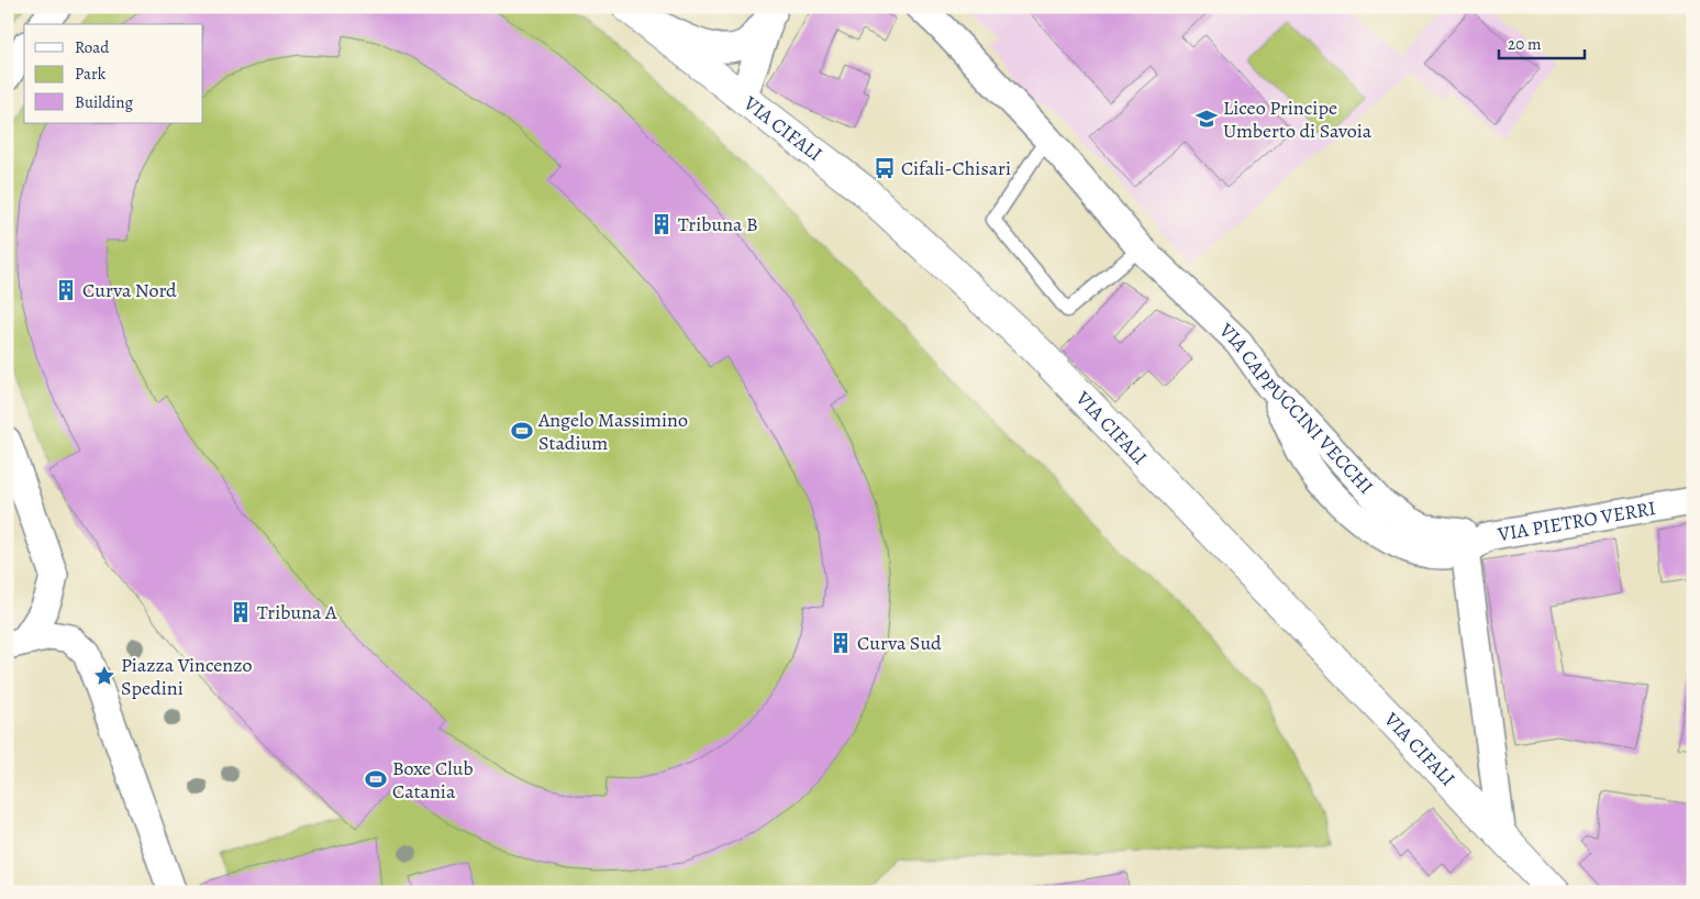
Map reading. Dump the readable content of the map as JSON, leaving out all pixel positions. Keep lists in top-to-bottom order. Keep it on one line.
{"streets":{"main road":["VIA CIFALI"],"street":["VIA CAPPUCCINI VECCHI","VIA PIETRO VERRI"]},"crossings":[["VIA CAPPUCCINI VECCHI","VIA PIETRO VERRI"]],"places":{"school or university":["Liceo Principe Umberto di Savoia"],"bus stop":["Cifali-Chisari"],"building":["Tribuna B","Curva Nord","Tribuna A","Curva Sud"],"sports":["Angelo Massimino Stadium","Boxe Club Catania"],"place":["Piazza Vincenzo Spedini"]},"legend":["Road","Park","Building"],"scale_bar":"20 m"}
